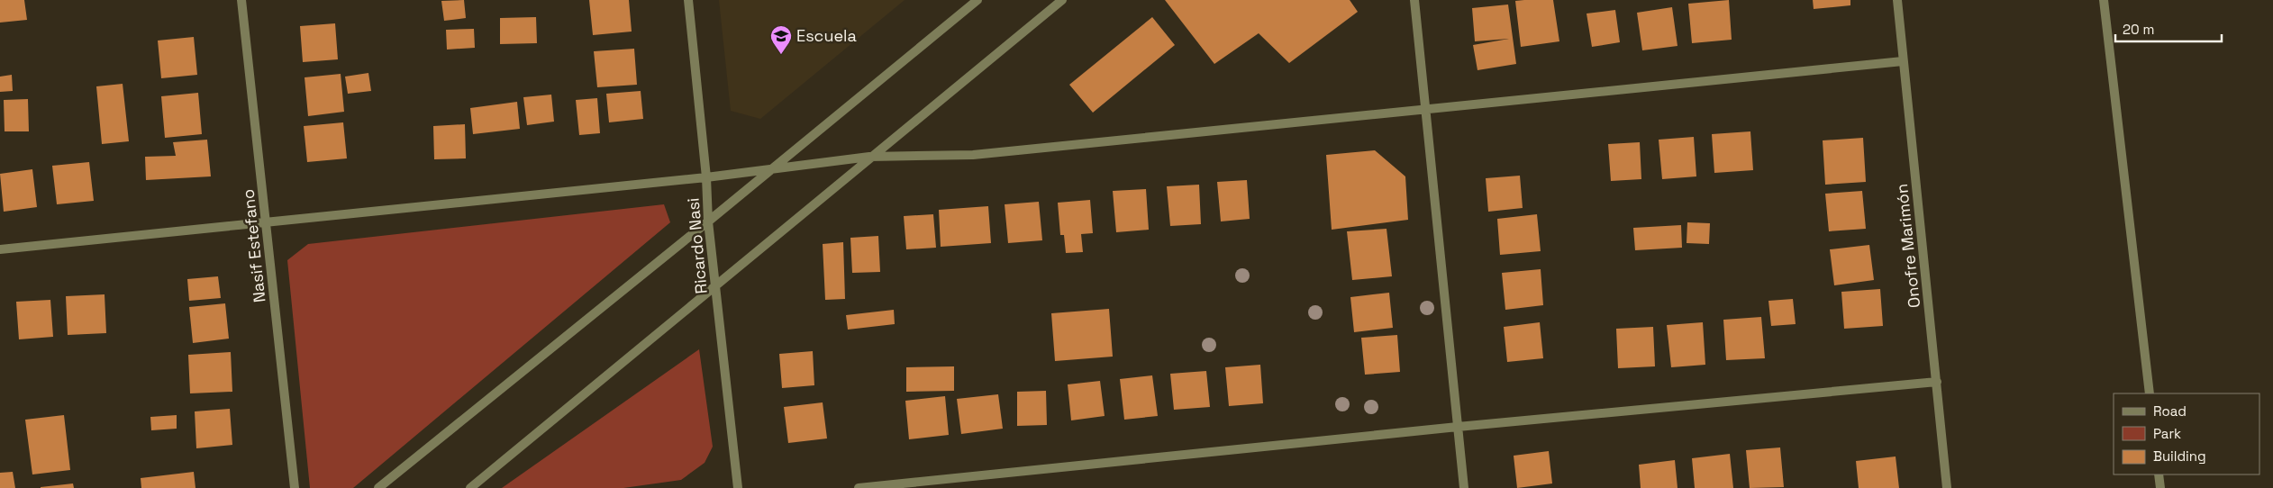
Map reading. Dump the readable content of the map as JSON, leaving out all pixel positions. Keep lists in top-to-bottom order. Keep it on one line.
{"streets":{"street":["Nasif Estefano","Ricardo Nasi","Onofre Marimón"]},"places":{"school or university":["Escuela"]},"legend":["Road","Park","Building"],"scale_bar":"20 m"}
